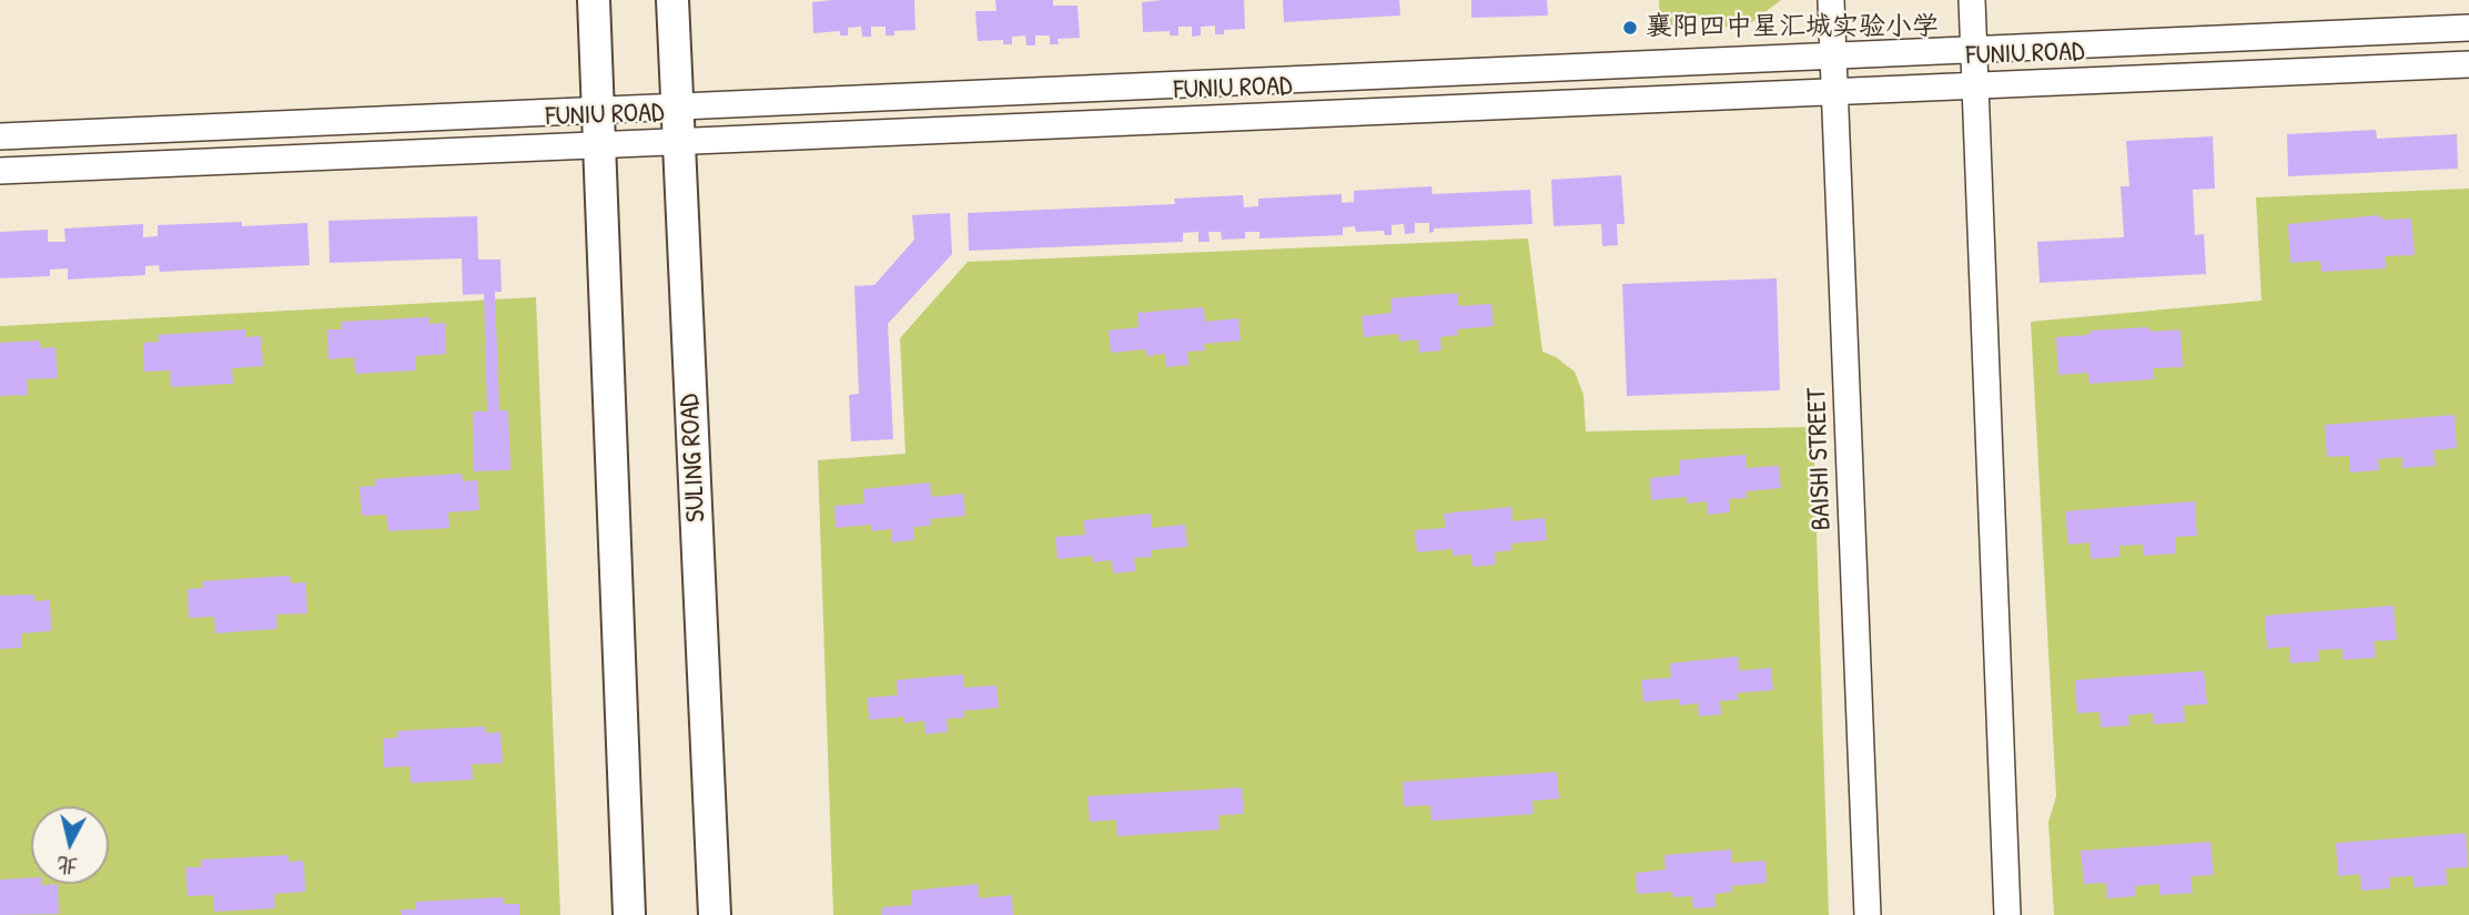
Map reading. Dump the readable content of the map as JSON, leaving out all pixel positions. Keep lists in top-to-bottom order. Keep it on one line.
{"streets":{"main road":["SULING ROAD"],"street":["FUNIU ROAD","BAISHI STREET"]},"crossings":[["FUNIU ROAD","SULING ROAD"],["FUNIU ROAD","BAISHI STREET"]],"places":["襄阳四中星汇城实验小学"],"north":"bottom"}
